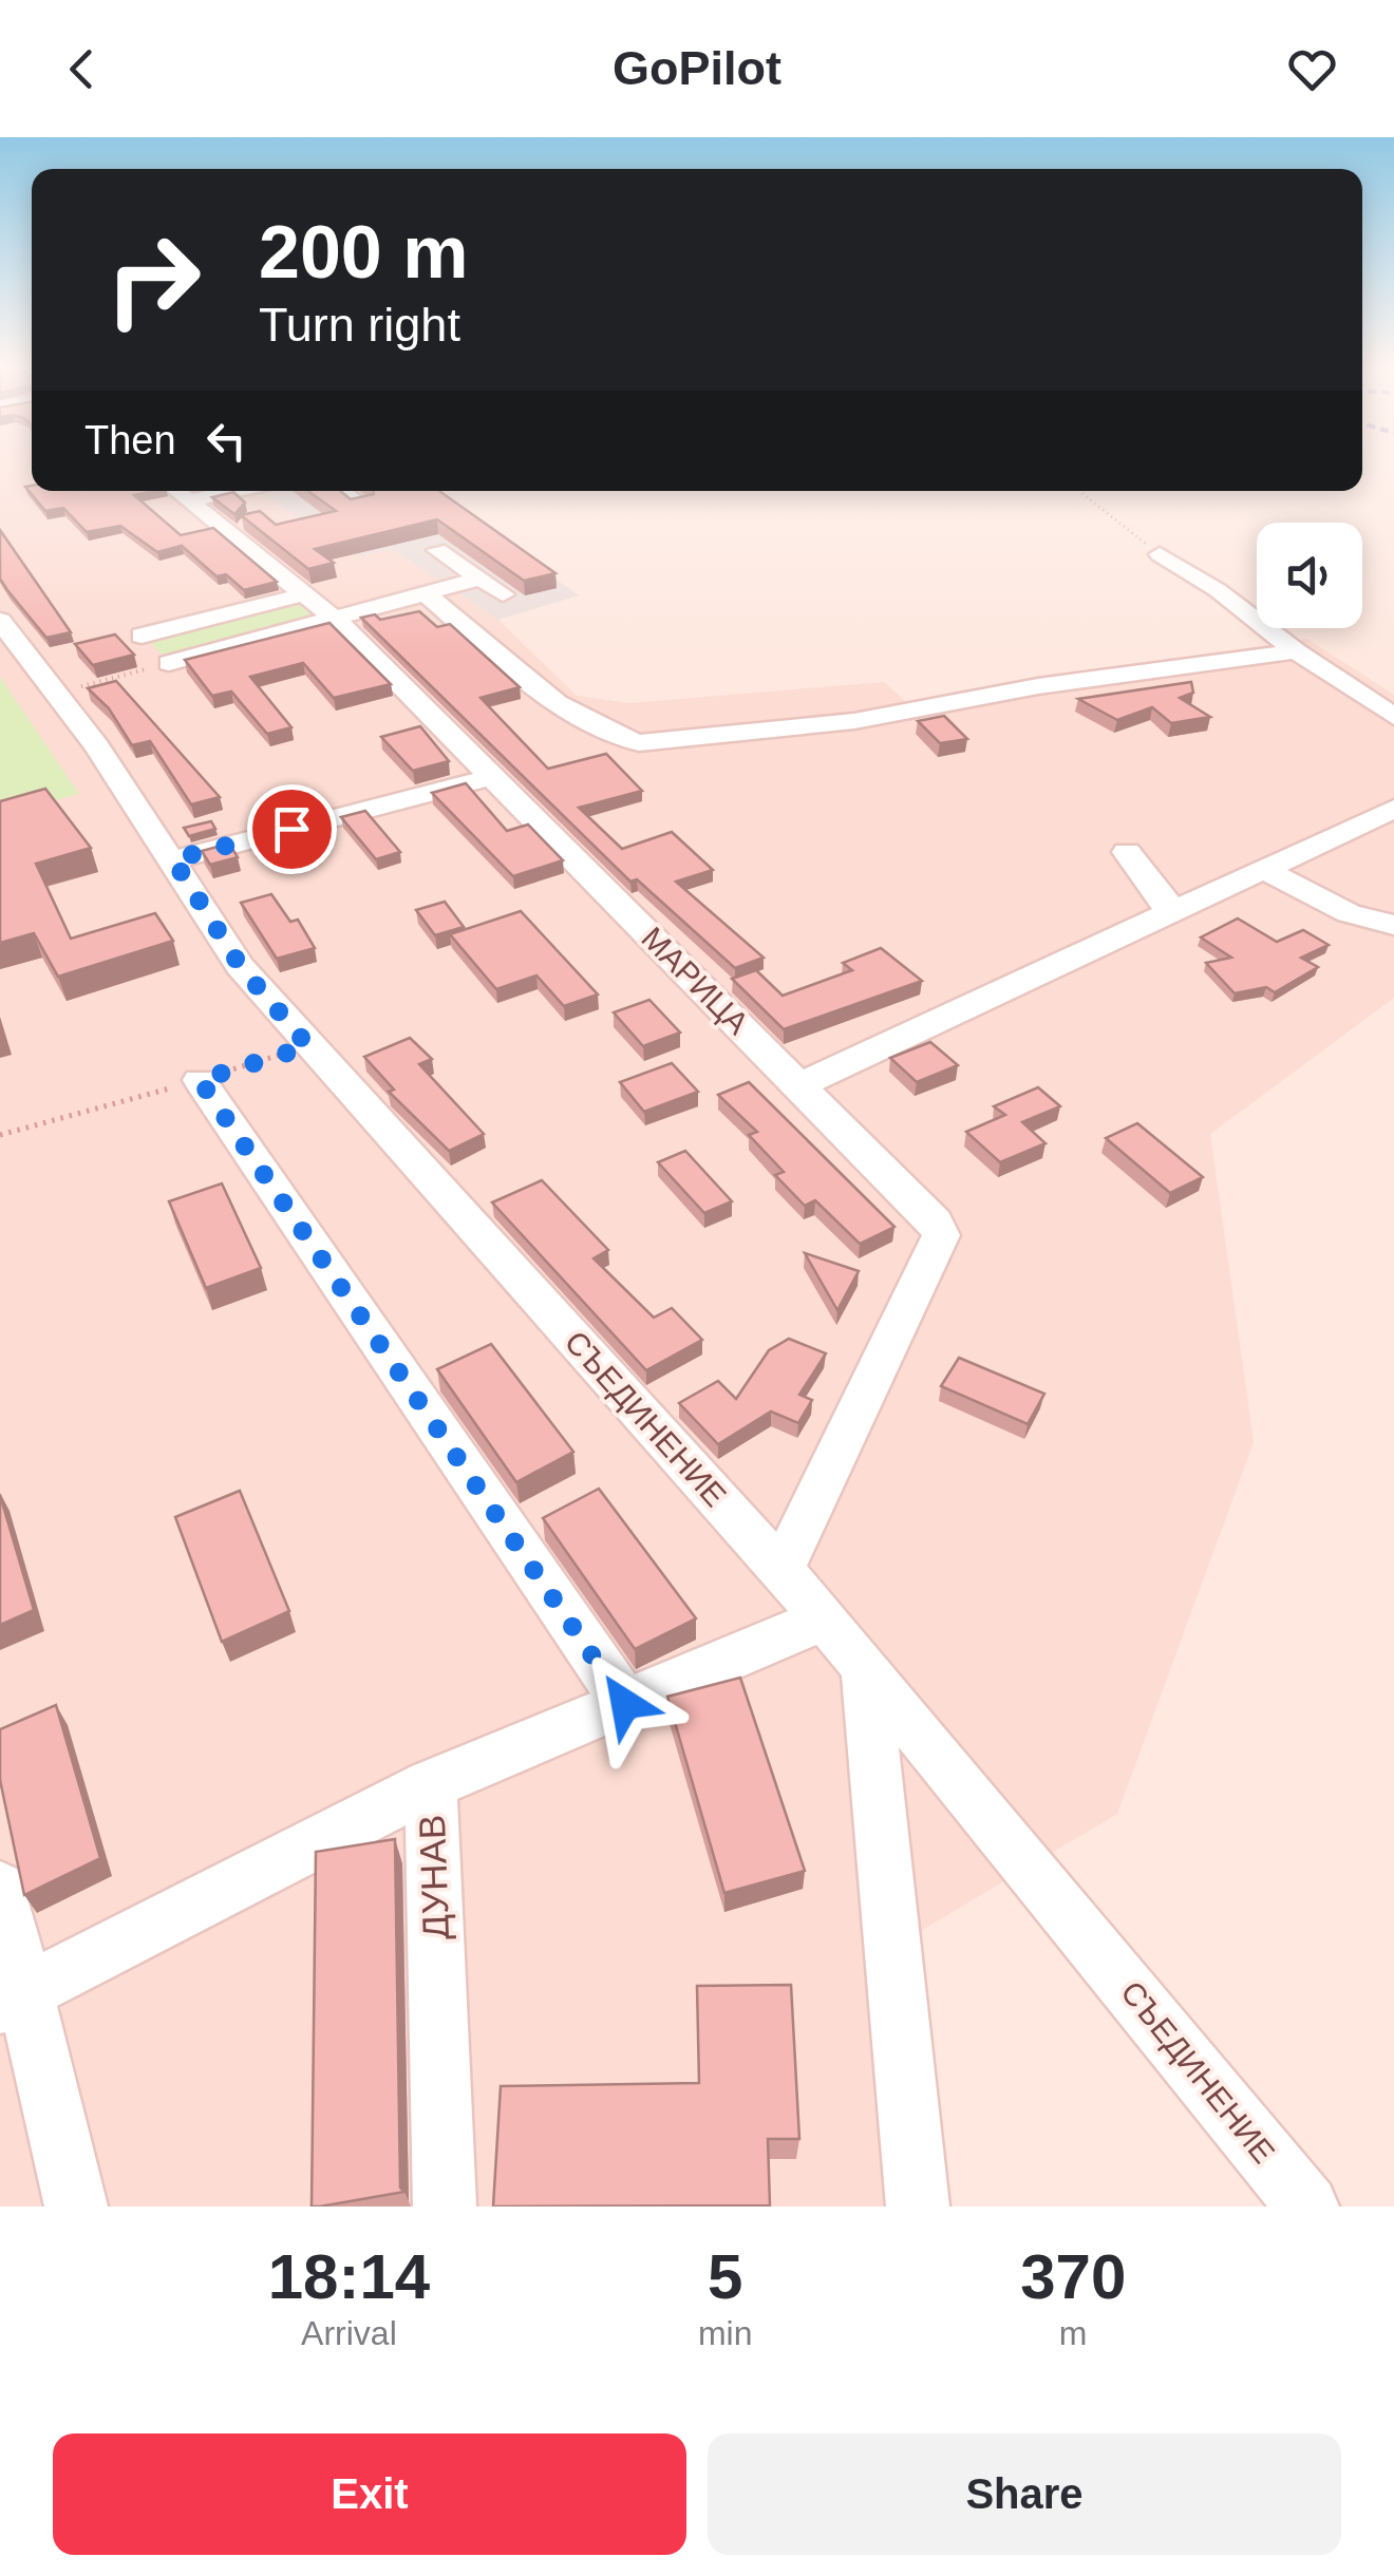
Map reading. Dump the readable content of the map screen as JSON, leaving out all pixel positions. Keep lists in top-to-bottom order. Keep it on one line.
{"streets":{"street":["МАРИЦА","СЪЕДИНЕНИЕ","ДУНАВ"]},"crossings":[["МАРИЦА","СЪЕДИНЕНИЕ"],["СЪЕДИНЕНИЕ","ДУНАВ"]],"page":{"header":"GoPilot","turn":["200 m","Turn right"],"then":"Then","eta":["18:14","Arrival","5","min","370","m"],"buttons":["Exit","Share"]}}
